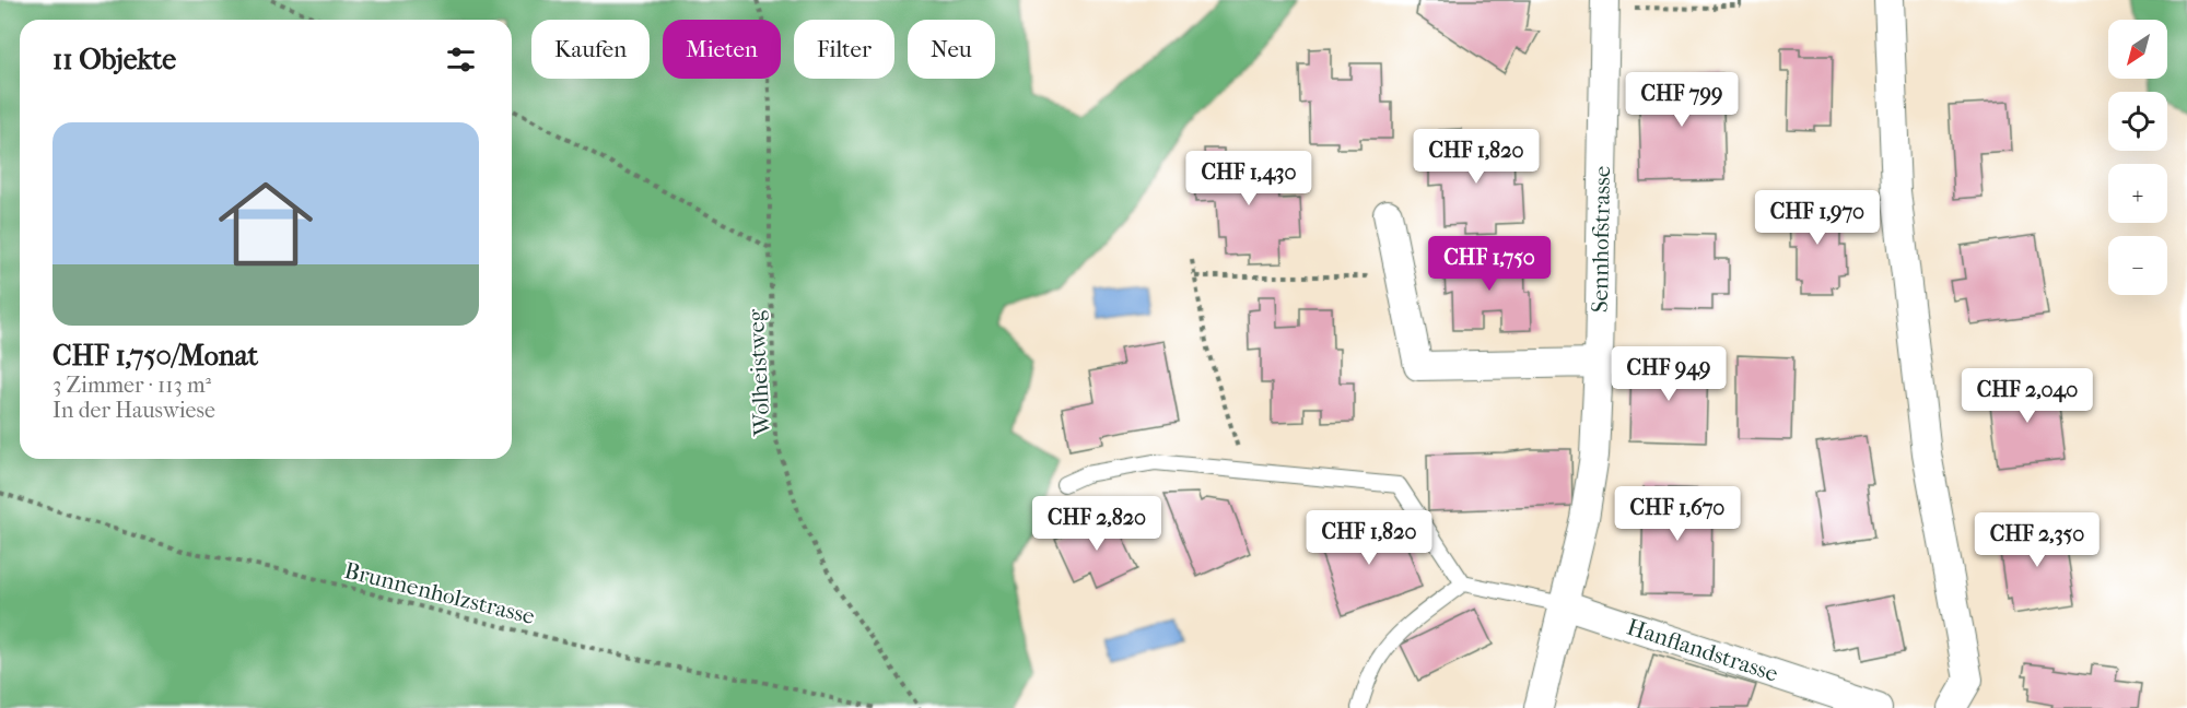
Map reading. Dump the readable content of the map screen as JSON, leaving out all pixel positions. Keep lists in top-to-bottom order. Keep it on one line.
{"streets":{"street":["Sennhofstrasse","Hanflandstrasse"],"path":["Wolheistweg","Brunnenholzstrasse"]},"crossings":[["Sennhofstrasse","Hanflandstrasse"]],"north":"bottom left","page":{"map_buttons":["+","−"],"chip":["Kaufen","Mieten","Filter","Neu"],"heading":"11 Objekte","price":["CHF 799","CHF 1,820","CHF 1,430","CHF 1,970","CHF 1,750","CHF 949","CHF 2,040","CHF 1,670","CHF 2,820","CHF 1,820","CHF 2,350"],"list":[{"name":"CHF 1,750/Monat","note":"3 Zimmer · 113 m² · In der Hauswiese"}]}}
